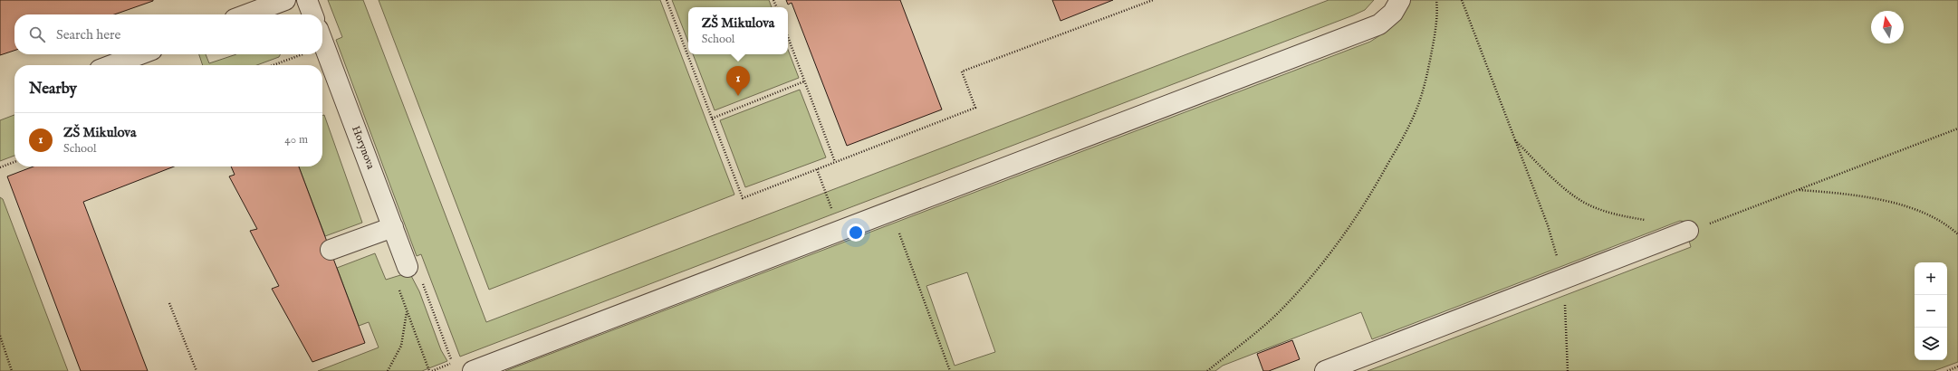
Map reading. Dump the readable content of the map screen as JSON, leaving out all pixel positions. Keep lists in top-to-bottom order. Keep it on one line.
{"streets":{"street":["Horynova"]},"north":"top","page":{"popup":["ZŠ Mikulova","School"],"search":"Search here","heading":"Nearby","pins":"1","list":[{"mark":"1","name":"ZŠ Mikulova","note":"School","value":"40 m"}],"map_buttons":["+","−"]}}
